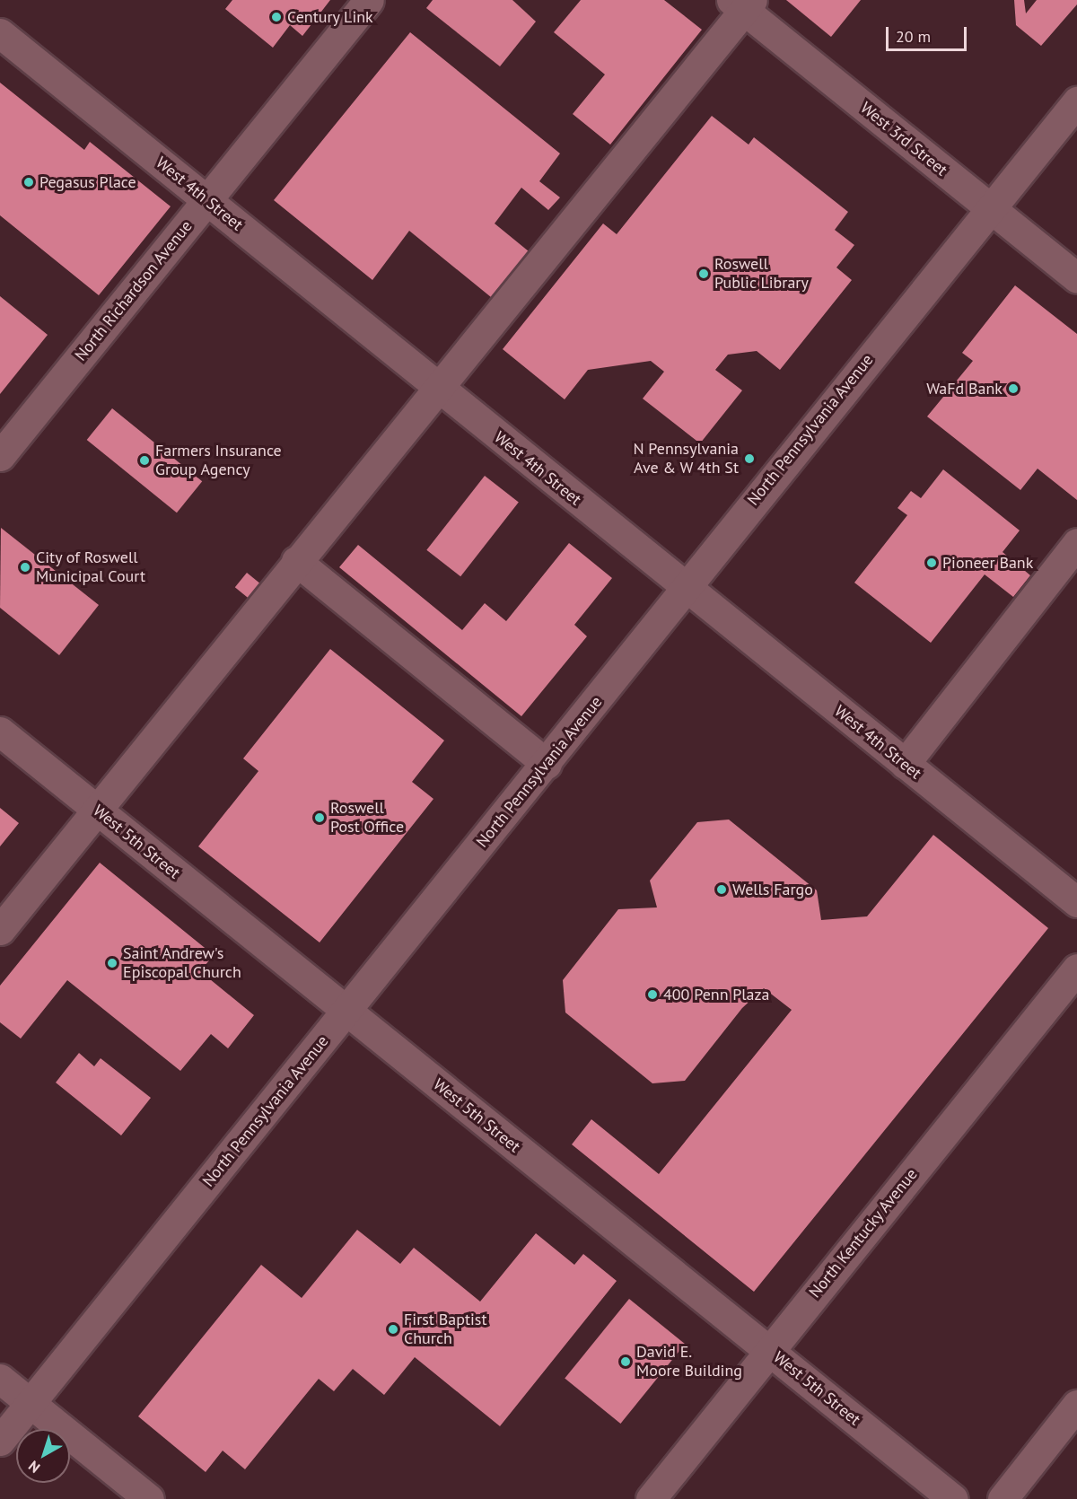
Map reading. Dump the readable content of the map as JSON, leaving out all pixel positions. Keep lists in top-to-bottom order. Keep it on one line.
{"streets":{"street":["West 3rd Street","West 4th Street","North Richardson Avenue","North Pennsylvania Avenue","West 5th Street","North Kentucky Avenue"]},"crossings":[["West 3rd Street","North Pennsylvania Avenue"],["West 4th Street","North Richardson Avenue"],["West 4th Street","North Pennsylvania Avenue"],["North Pennsylvania Avenue","West 5th Street"],["West 5th Street","North Kentucky Avenue"]],"places":["Century Link","Pegasus Place","Roswell Public Library","WaFd Bank","N Pennsylvania Ave & W 4th St","Farmers Insurance Group Agency","Pioneer Bank","City of Roswell Municipal Court","Roswell Post Office","Wells Fargo","Saint Andrew's Episcopal Church","400 Penn Plaza","First Baptist Church","David E. Moore Building"],"scale_bar":"20 m","north":"bottom left"}
